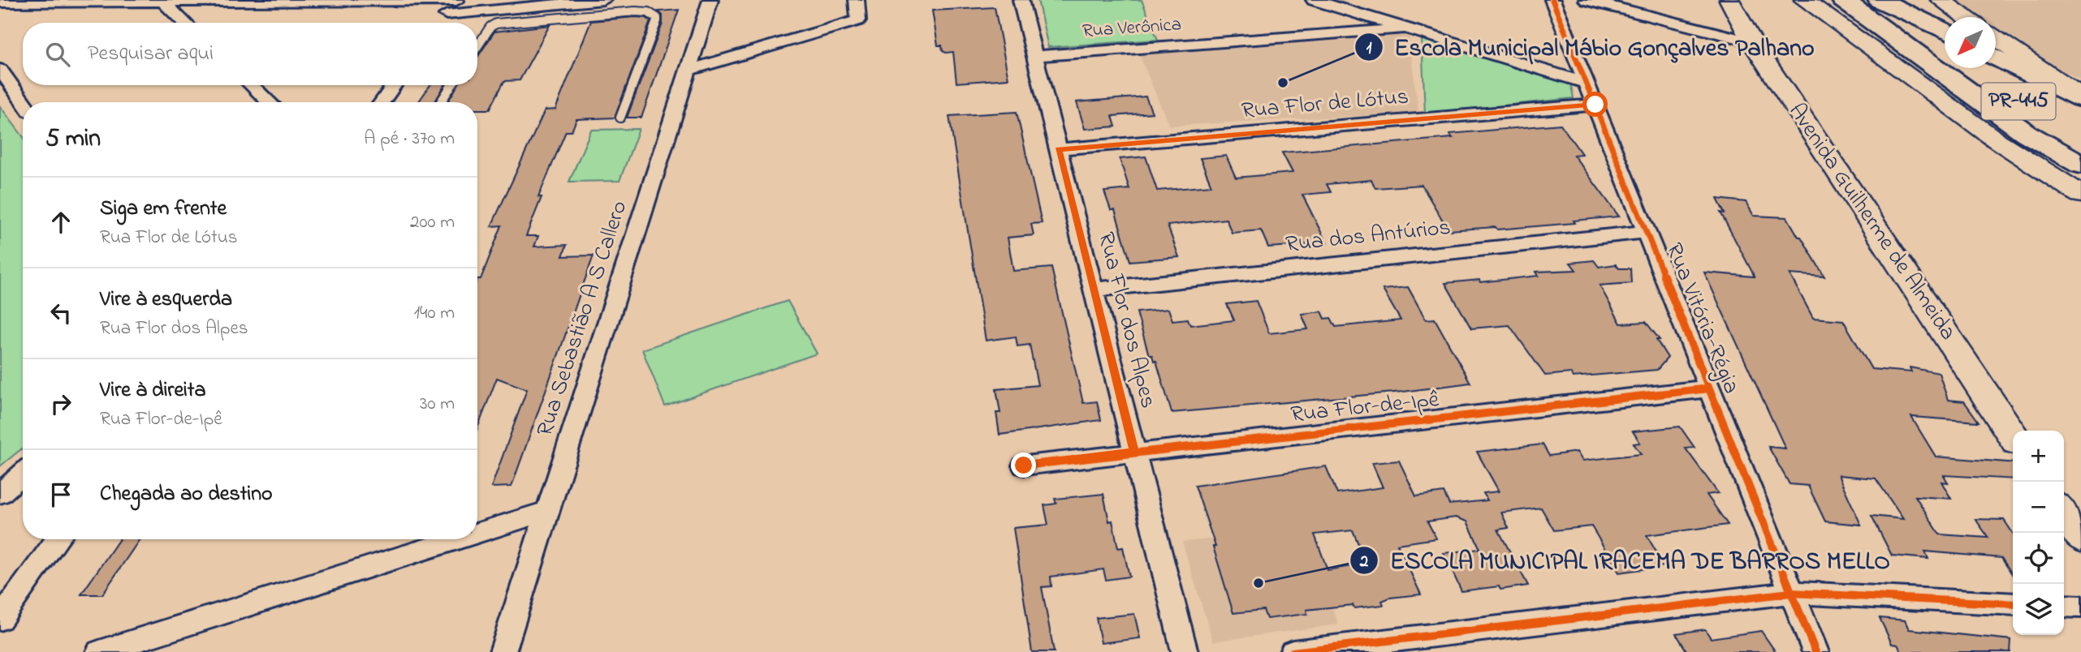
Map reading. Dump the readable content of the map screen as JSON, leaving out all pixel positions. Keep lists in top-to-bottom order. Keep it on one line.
{"streets":{"highway":["PR-445"],"street":["Rua Verônica","Rua Flor de Lótus","Avenida Guilherme de Almeida","Rua dos Antúrios","Rua Sebastião A S Callero","Rua Vitória-Régia","Rua Flor dos Alpes","Rua Flor-de-Ipê"]},"crossings":[["Rua Verônica","Rua Flor dos Alpes"],["Rua Flor de Lótus","Rua Vitória-Régia"],["Rua Flor de Lótus","Rua Flor dos Alpes"],["Rua dos Antúrios","Rua Vitória-Régia"],["Rua dos Antúrios","Rua Flor dos Alpes"],["Rua Vitória-Régia","Rua Flor-de-Ipê"],["Rua Flor dos Alpes","Rua Flor-de-Ipê"]],"places":["Escola Municipal Mábio Gonçalves Palhano","ESCOLA MUNICIPAL IRACEMA DE BARROS MELLO"],"north":"bottom left","page":{"search":"Pesquisar aqui","heading":["5 min","A pé · 370 m"],"list":[["Siga em frente","Rua Flor de Lótus","200 m"],["Vire à esquerda","Rua Flor dos Alpes","140 m"],["Vire à direita","Rua Flor-de-Ipê","30 m"],"Chegada ao destino"],"map_buttons":["+","−"]}}
